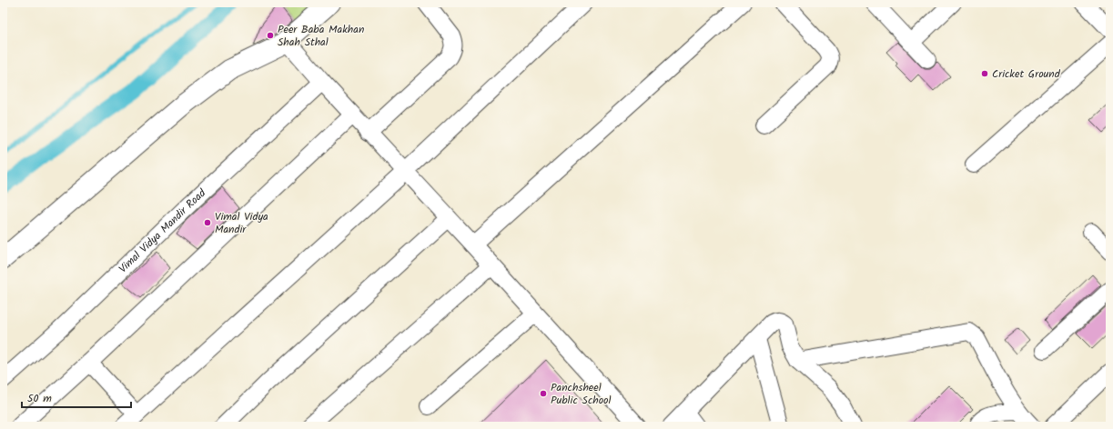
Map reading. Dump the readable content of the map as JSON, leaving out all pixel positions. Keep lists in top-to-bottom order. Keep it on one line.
{"streets":{"street":["Vimal Vidya Mandir Road"]},"places":["Peer Baba Makhan Shah Sthal","Cricket Ground","Vimal Vidya Mandir","Panchsheel Public School"],"scale_bar":"50 m"}
